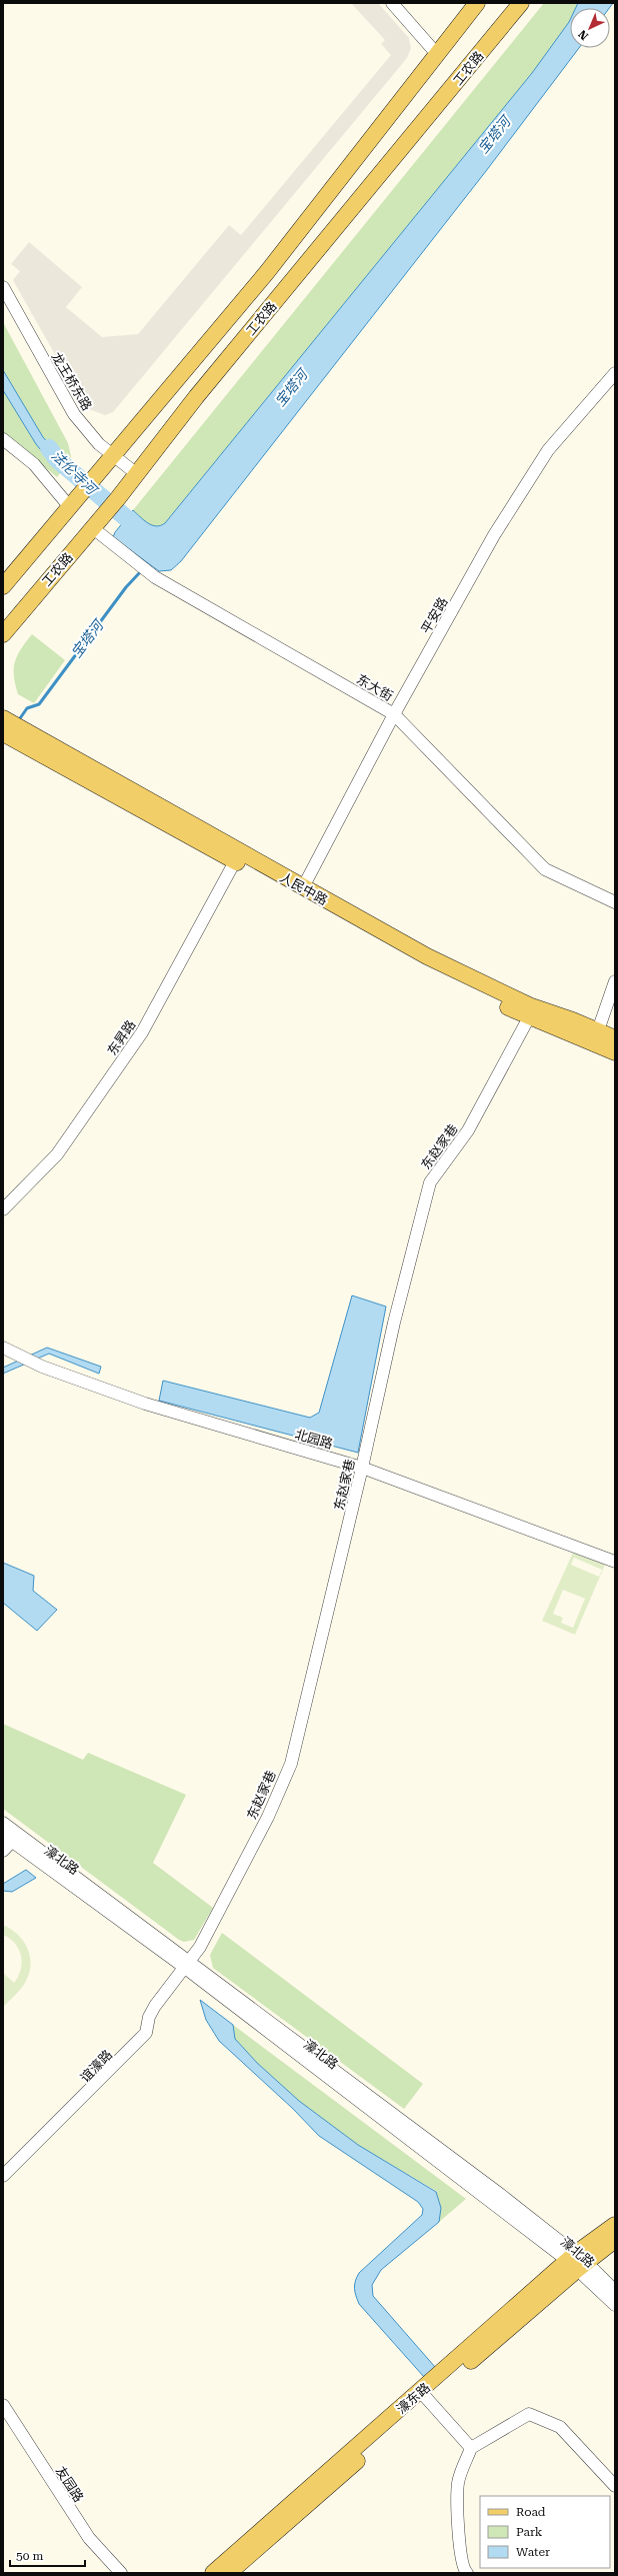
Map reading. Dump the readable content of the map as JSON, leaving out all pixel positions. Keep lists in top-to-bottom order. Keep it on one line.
{"streets":{"main road":["工农路","人民中路","濠东路"],"street":["龙王桥东路","平安路","东大街","东昇路","东赵家巷","北园路","濠北路","谊濠路","友园路"]},"crossings":[["工农路","龙王桥东路"],["工农路","东大街"],["平安路","东大街"],["平安路","人民中路"],["人民中路","东昇路"],["人民中路","东赵家巷"],["东赵家巷","北园路"],["东赵家巷","濠北路"],["东赵家巷","谊濠路"],["濠北路","谊濠路"],["濠北路","濠东路"]],"water":["宝塔河","法伦寺河"],"legend":["Road","Park","Water"],"scale_bar":"50 m","north":"bottom left"}
